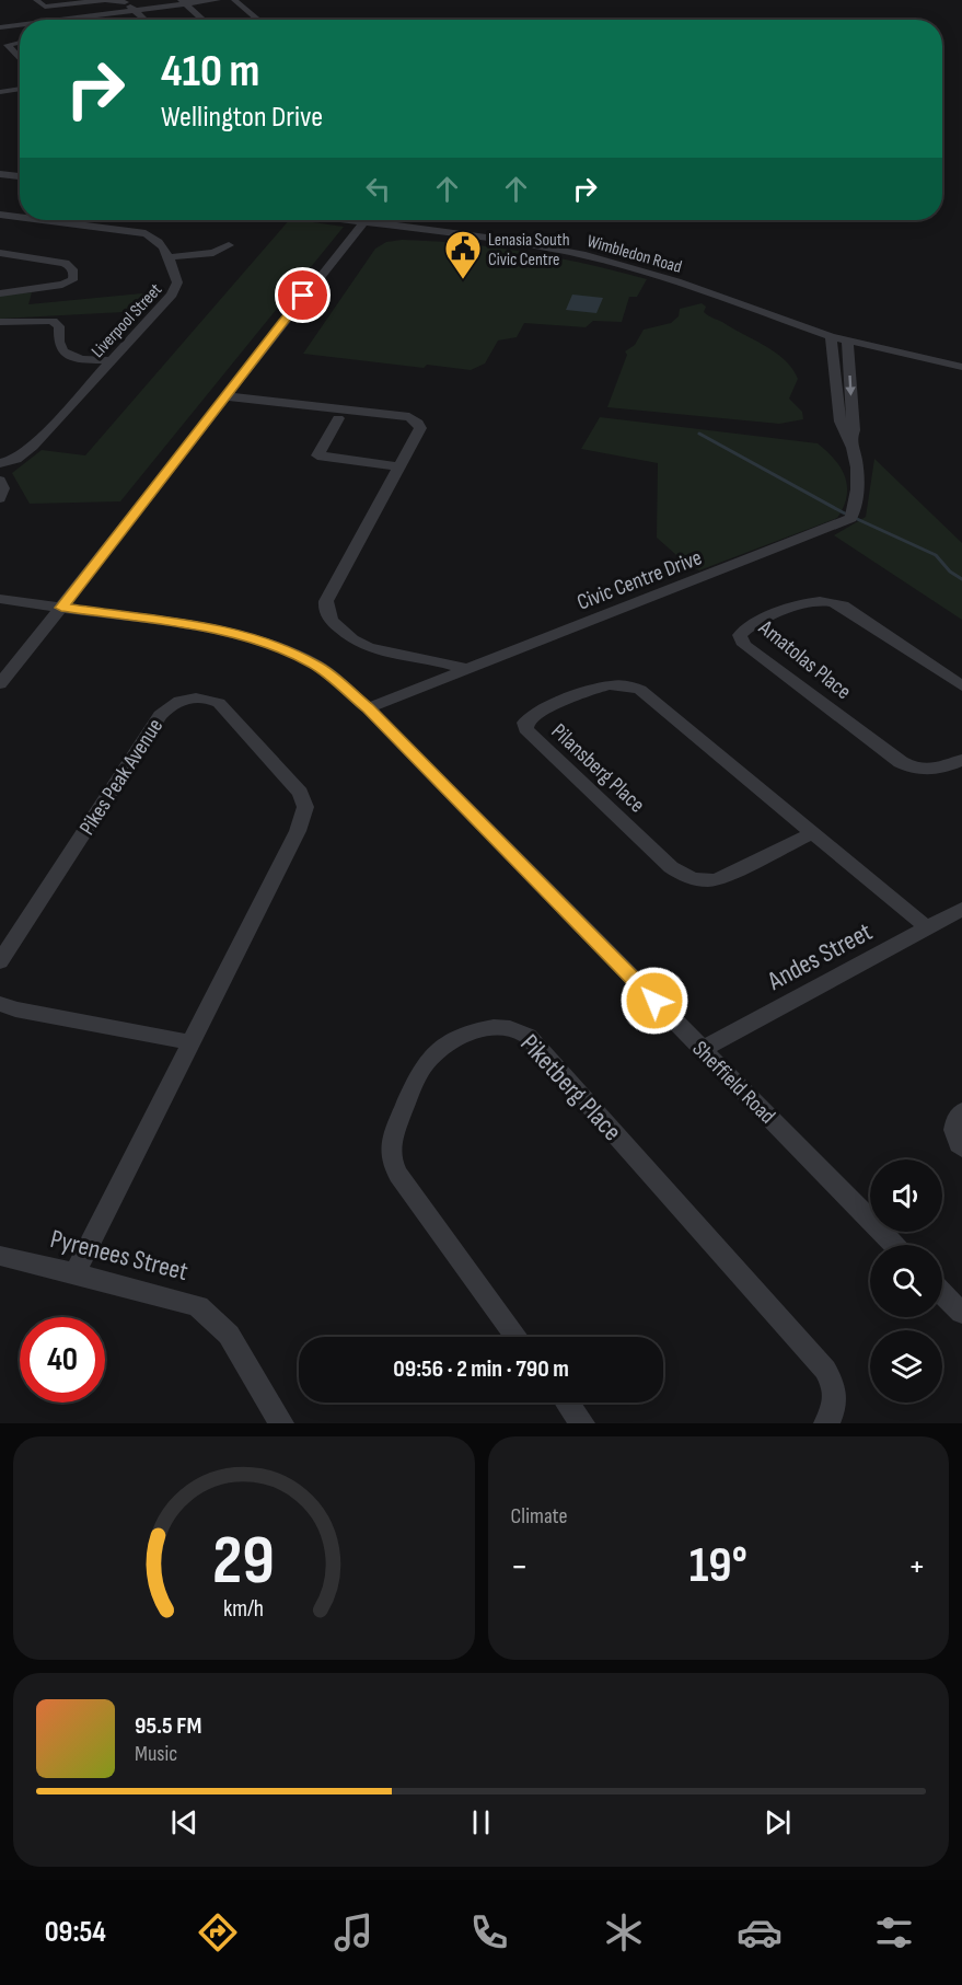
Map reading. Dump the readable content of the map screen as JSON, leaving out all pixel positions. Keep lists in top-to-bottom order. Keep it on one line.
{"streets":{"street":["Wimbledon Road","Liverpool Street","Civic Centre Drive","Amatolas Place","Pilansberg Place","Pikes Peak Avenue","Andes Street","Sheffield Road","Piketberg Place","Pyrenees Street"]},"crossings":[["Wimbledon Road","Civic Centre Drive"],["Civic Centre Drive","Sheffield Road"],["Pilansberg Place","Andes Street"],["Pikes Peak Avenue","Pyrenees Street"],["Andes Street","Sheffield Road"]],"places":{"public building":["Lenasia South Civic Centre"]},"page":{"turn":["410 m","Wellington Drive"],"limit":"40","trip":"09:56 · 2 min · 790 m","tile":"Climate","heat":["−","19°","+"],"song":["95.5 FM","Music"],"tabs":"09:54","gauge":["29","km/h"]}}
